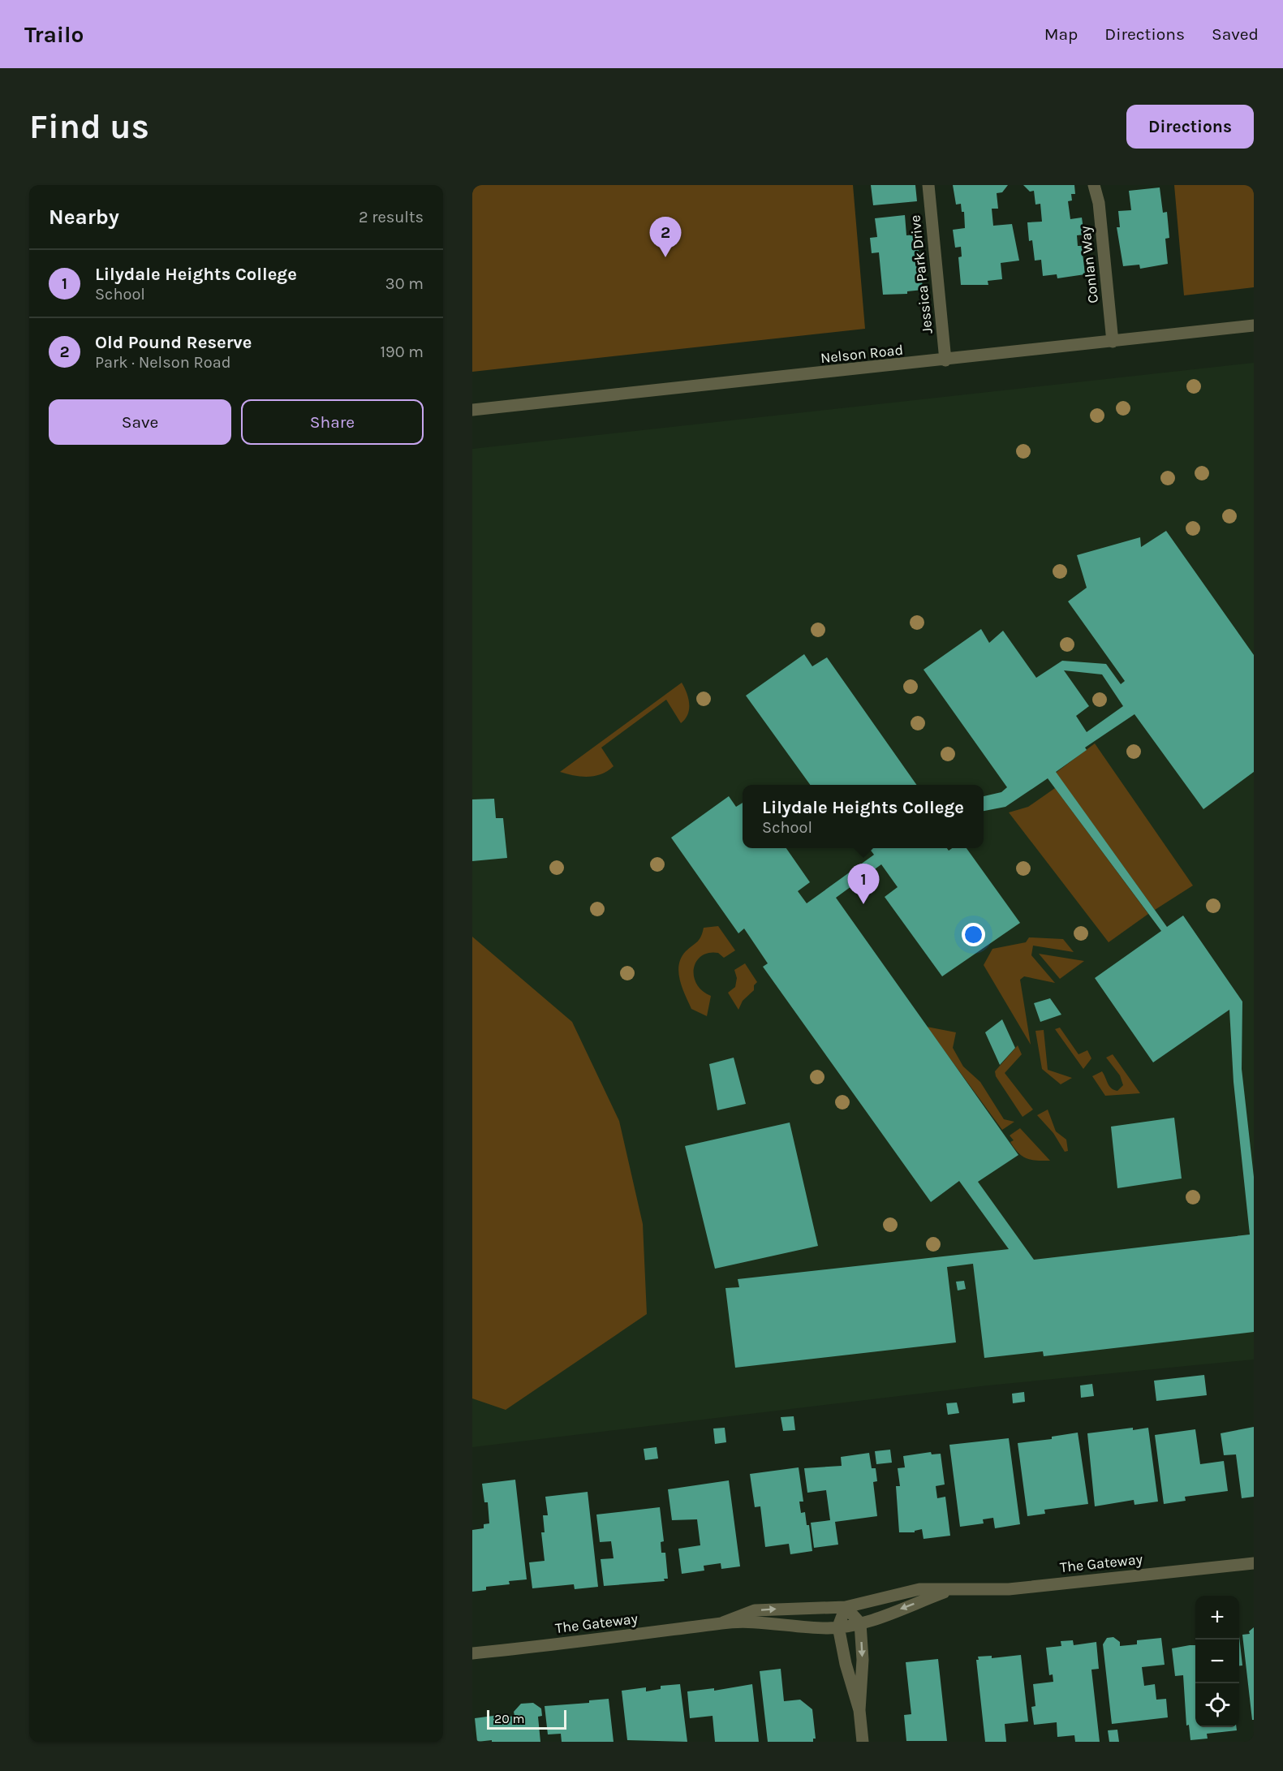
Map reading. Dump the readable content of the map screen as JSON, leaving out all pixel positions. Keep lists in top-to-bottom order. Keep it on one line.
{"streets":{"street":["Conlan Way","Jessica Park Drive","Nelson Road","The Gateway"]},"crossings":[["Conlan Way","Nelson Road"],["Jessica Park Drive","Nelson Road"]],"scale_bar":"20 m","page":{"header":"Trailo","nav":["Map","Directions","Saved"],"buttons":["Directions",["Save","Share"]],"title":"Find us","heading":["Nearby","2 results"],"pins":["2","1"],"list":[{"mark":"1","name":"Lilydale Heights College","note":"School","value":"30 m"},{"mark":"2","name":"Old Pound Reserve","note":"Park · Nelson Road","value":"190 m"}],"popup":["Lilydale Heights College","School"],"map_buttons":["+","−"],"scale":"20 m"}}
